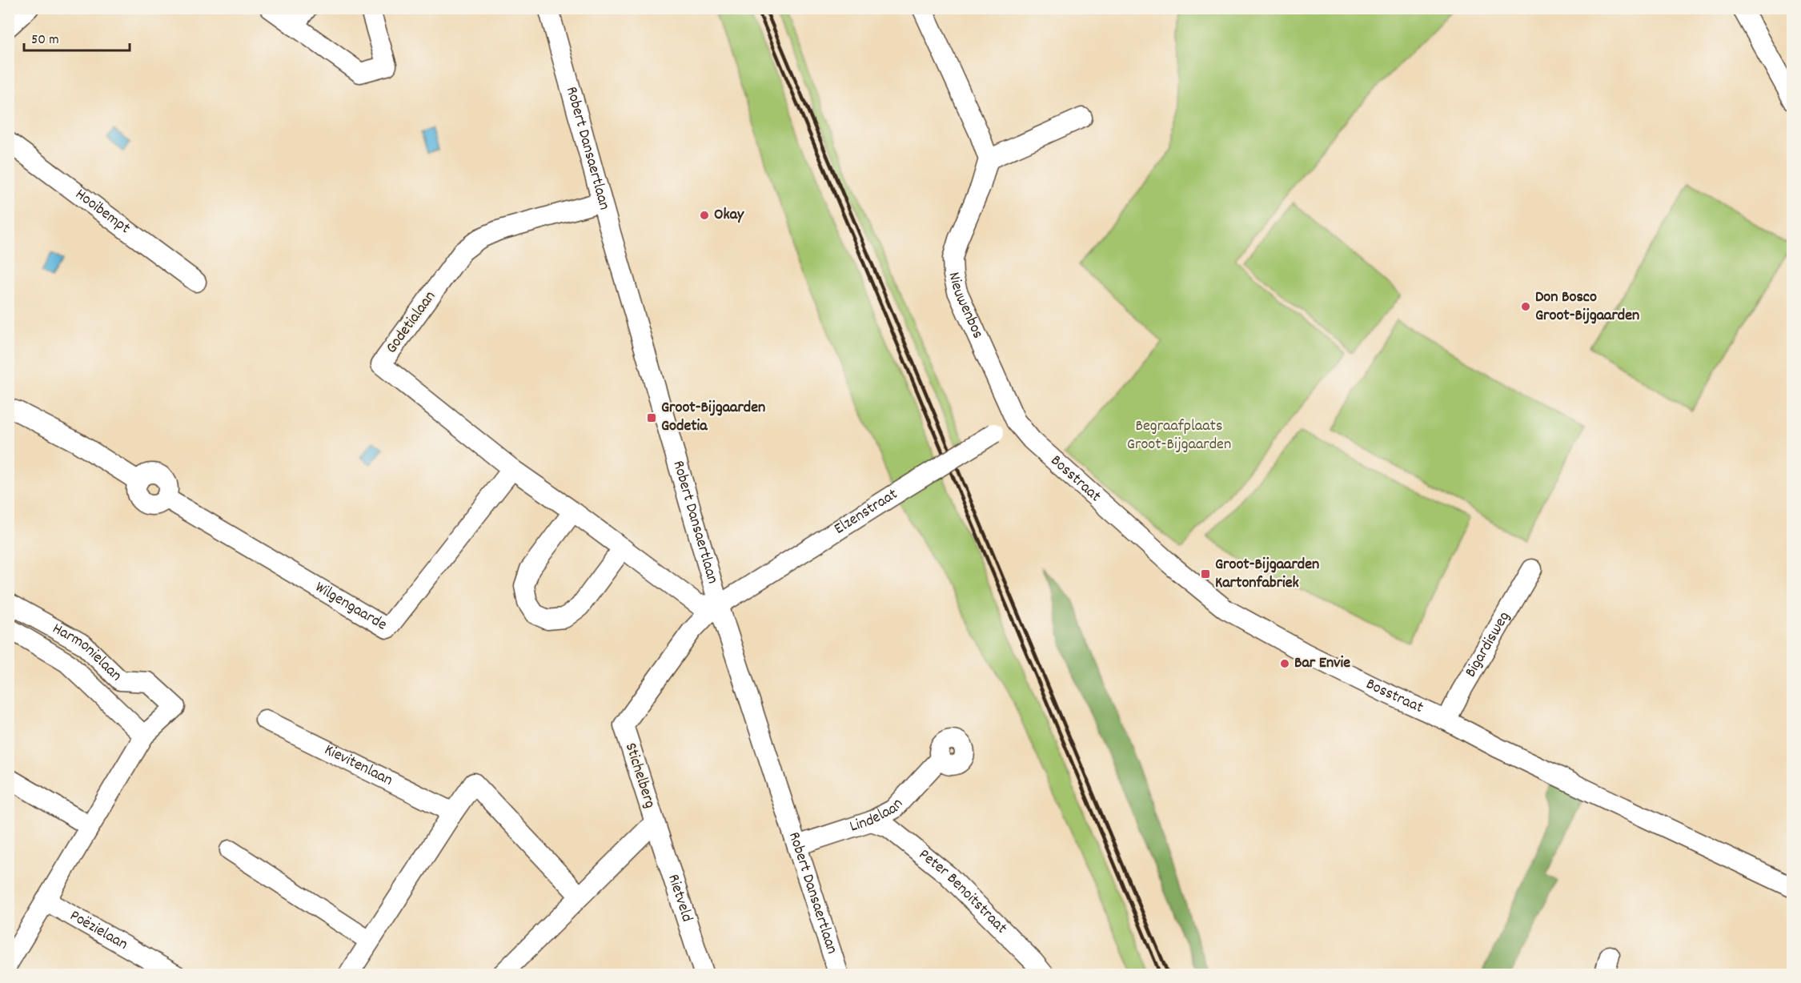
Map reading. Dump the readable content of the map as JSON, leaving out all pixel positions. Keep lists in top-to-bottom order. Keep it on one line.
{"streets":{"street":["Robert Dansaertlaan","Hooibempt","Nieuwenbos","Godetialaan","Bosstraat","Elzenstraat","Wilgengaarde","Bigardisweg","Harmonielaan","Kievitenlaan","Stichelberg","Lindelaan","Peter Benoitstraat","Rietveld","Poëzielaan"]},"crossings":[["Robert Dansaertlaan","Godetialaan"],["Robert Dansaertlaan","Elzenstraat"],["Robert Dansaertlaan","Stichelberg"],["Robert Dansaertlaan","Lindelaan"],["Nieuwenbos","Bosstraat"],["Nieuwenbos","Elzenstraat"],["Godetialaan","Elzenstraat"],["Godetialaan","Wilgengaarde"],["Godetialaan","Stichelberg"],["Bosstraat","Elzenstraat"],["Bosstraat","Bigardisweg"],["Elzenstraat","Stichelberg"],["Harmonielaan","Poëzielaan"],["Stichelberg","Rietveld"],["Lindelaan","Peter Benoitstraat"]],"parks":["Begraafplaats Groot-Bijgaarden"],"places":{"other":["Okay","Don Bosco Groot-Bijgaarden","Bar Envie"],"transit":["Groot-Bijgaarden Godetia","Groot-Bijgaarden Kartonfabriek"]},"scale_bar":"50 m"}
